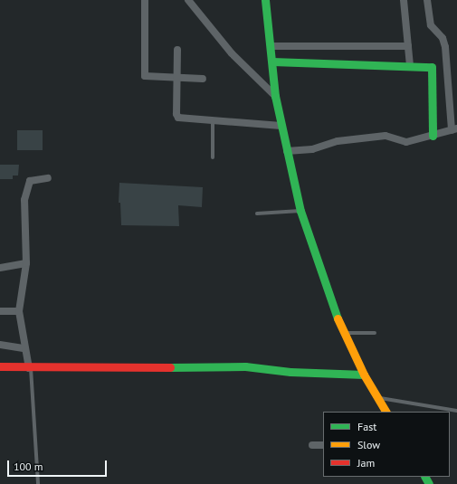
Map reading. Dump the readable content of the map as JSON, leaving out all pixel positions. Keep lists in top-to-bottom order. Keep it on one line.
{"legend":["Fast","Slow","Jam"],"scale_bar":"100 m"}
